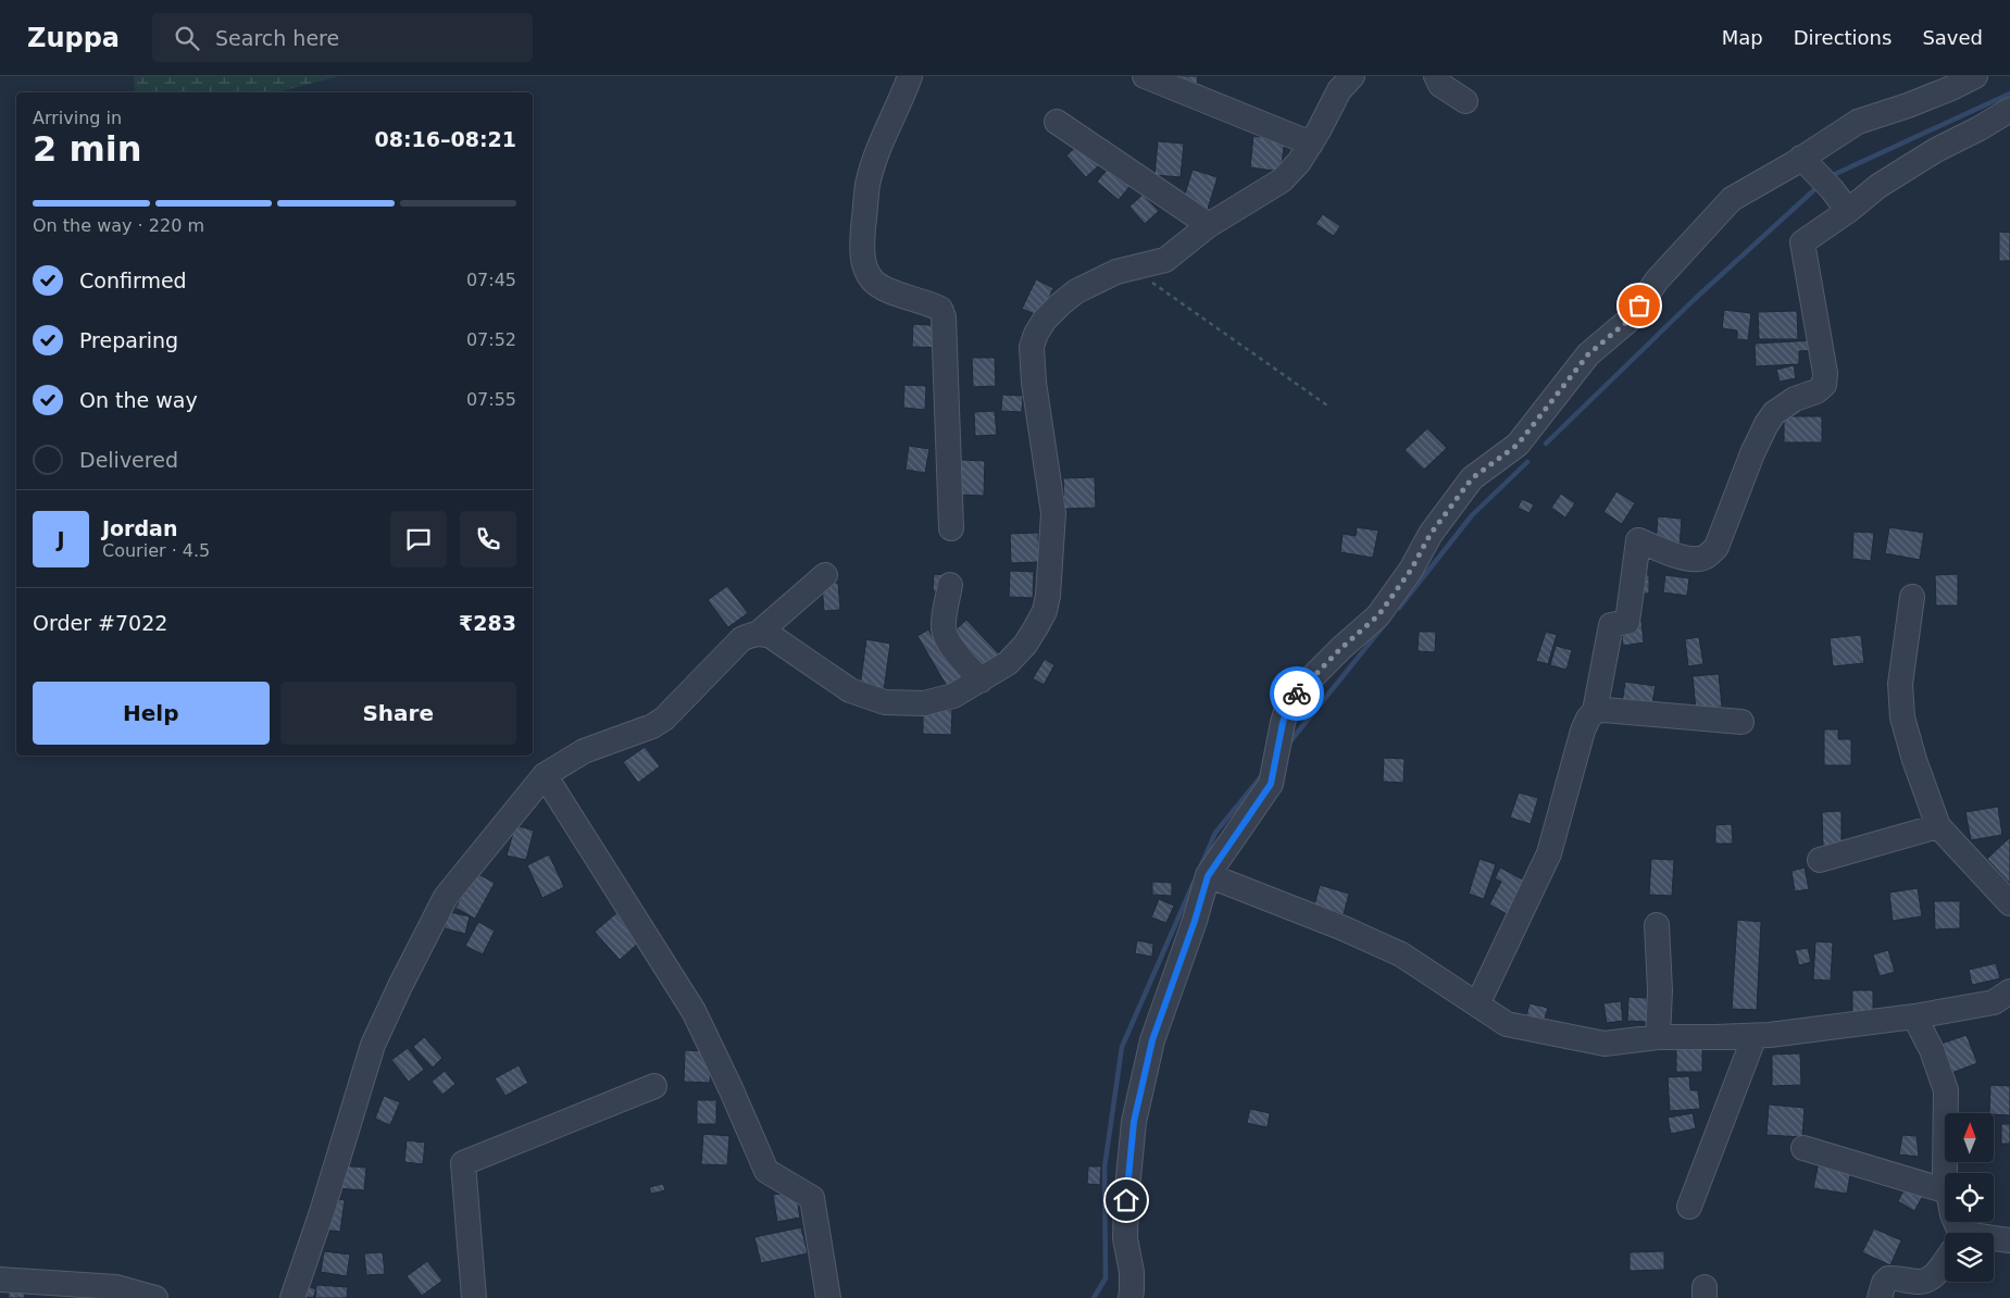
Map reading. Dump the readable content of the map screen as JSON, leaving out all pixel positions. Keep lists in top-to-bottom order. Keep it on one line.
{"north":"top","page":{"header":"Zuppa","search":"Search here","nav":["Map","Directions","Saved"],"heading":["2 min","Arriving in","08:16–08:21"],"panel":["Jordan","Courier · 4.5","Order #7022","₹283"],"bar":"On the way · 220 m","list":[["Confirmed","07:45"],["Preparing","07:52"],["On the way","07:55"],"Delivered"],"round":"J","buttons":["Help","Share"]}}
